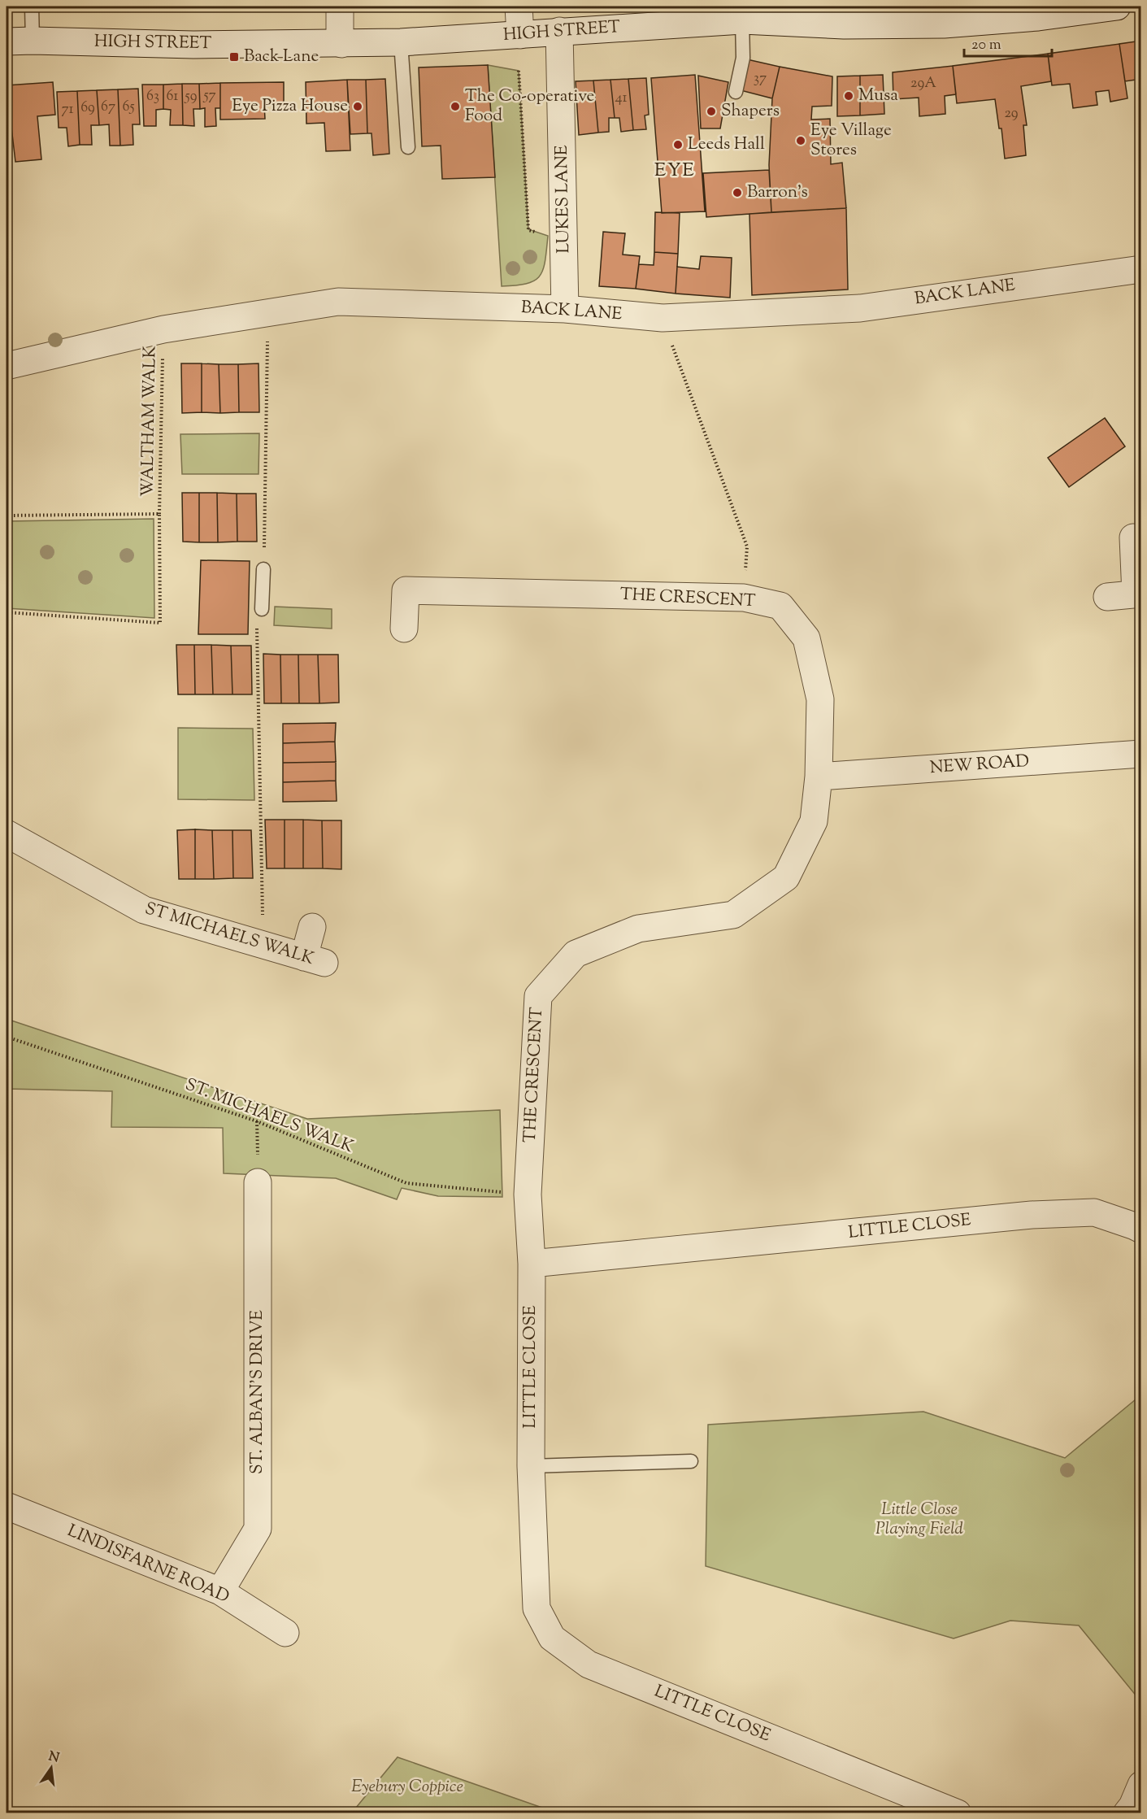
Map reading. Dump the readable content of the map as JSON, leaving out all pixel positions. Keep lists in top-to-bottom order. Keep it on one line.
{"streets":{"street":["HIGH STREET","LUKES LANE","BACK LANE","THE CRESCENT","NEW ROAD","ST MICHAELS WALK","LITTLE CLOSE","ST. ALBAN'S DRIVE","LINDISFARNE ROAD"],"path":["WALTHAM WALK","ST. MICHAELS WALK"]},"crossings":[["HIGH STREET","LUKES LANE"],["LUKES LANE","BACK LANE"],["BACK LANE","WALTHAM WALK"],["THE CRESCENT","NEW ROAD"],["THE CRESCENT","ST. MICHAELS WALK"],["THE CRESCENT","LITTLE CLOSE"],["ST. ALBAN'S DRIVE","LINDISFARNE ROAD"]],"districts":["EYE"],"parks":["Little Close Playing Field","Eyebury Coppice"],"places":{"transit":["Back Lane"],"other":["Musa","Eye Pizza House","The Co-operative Food","Shapers","Eye Village Stores","Leeds Hall","Barron's"]},"house_numbers":["37","29A","57","63","61","59","41","67","65","69","71","29"],"scale_bar":"20 m","north":"top"}
